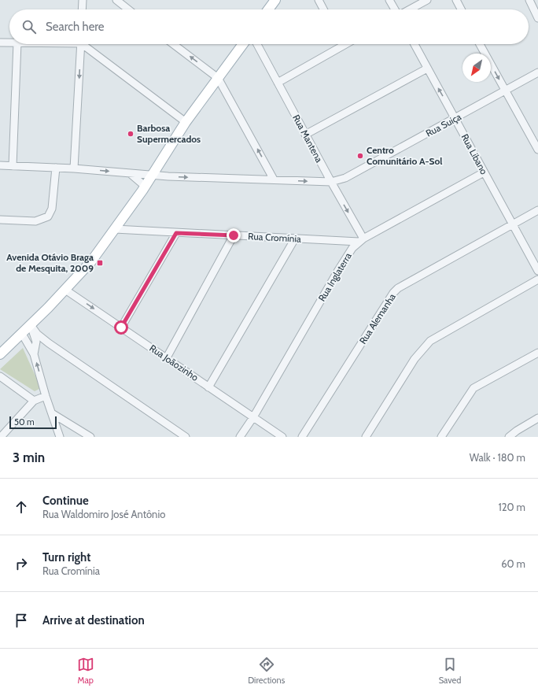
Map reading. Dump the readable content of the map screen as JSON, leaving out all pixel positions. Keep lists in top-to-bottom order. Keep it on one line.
{"streets":{"street":["Rua Suiça","Rua Mantena","Rua Libano","Rua Cromínia","Rua Inglaterra","Rua Alemanha","Rua Joãozinho"]},"crossings":[["Rua Suiça","Rua Mantena"],["Rua Suiça","Rua Libano"],["Rua Mantena","Rua Cromínia"],["Rua Mantena","Rua Inglaterra"],["Rua Libano","Rua Inglaterra"],["Rua Libano","Rua Alemanha"],["Rua Cromínia","Rua Inglaterra"],["Rua Inglaterra","Rua Joãozinho"]],"one_way":["Rua Suiça"],"places":{"other":["Barbosa Supermercados","Centro Comunitário A-Sol"],"transit":["Avenida Otávio Braga de Mesquita, 2009"]},"scale_bar":"50 m","north":"bottom left","page":{"search":"Search here","scale":"50 m","heading":["3 min","Walk · 180 m"],"list":[["Continue","Rua Waldomiro José Antônio","120 m"],["Turn right","Rua Cromínia","60 m"],"Arrive at destination"],"nav":["Map","Directions","Saved"]}}
